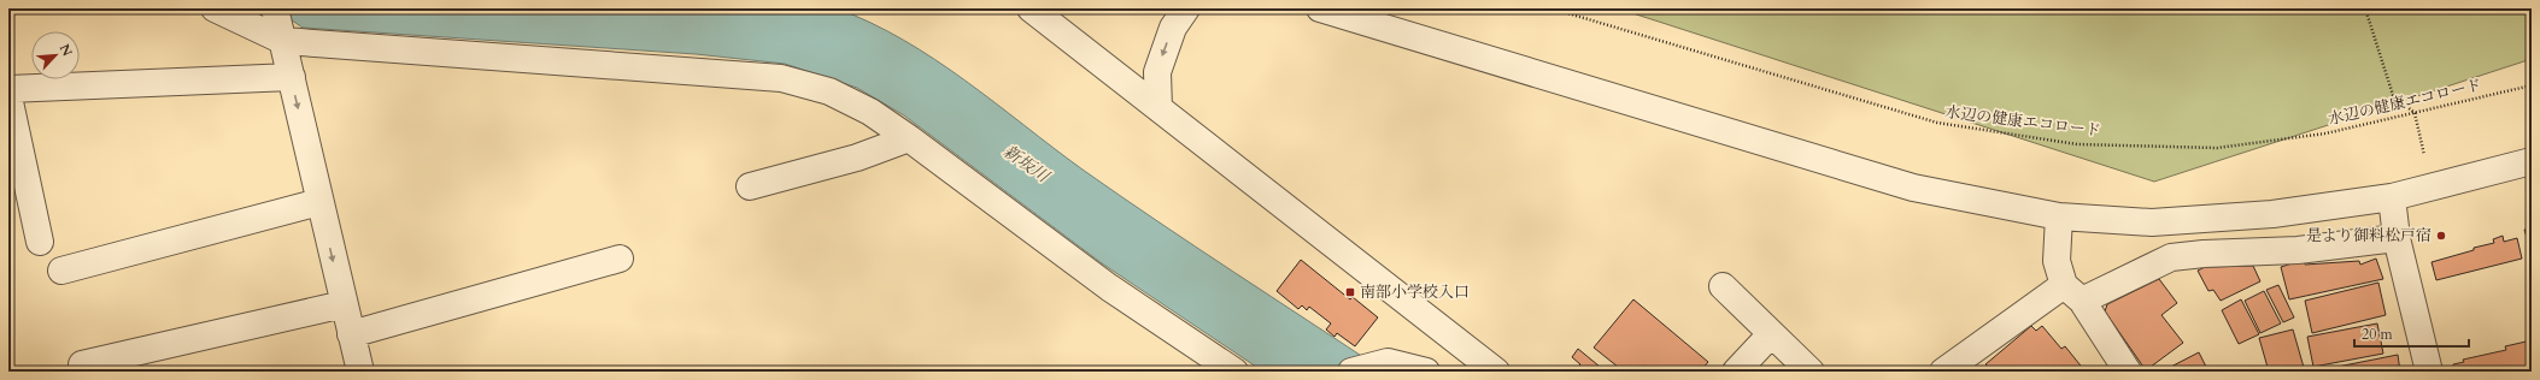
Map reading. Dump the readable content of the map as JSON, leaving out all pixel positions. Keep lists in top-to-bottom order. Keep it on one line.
{"streets":{"path":["水辺の健康エコロード"]},"water":["新坂川"],"places":{"other":["是より御料松戸宿"],"transit":["南部小学校入口"]},"scale_bar":"20 m","north":"top right"}
